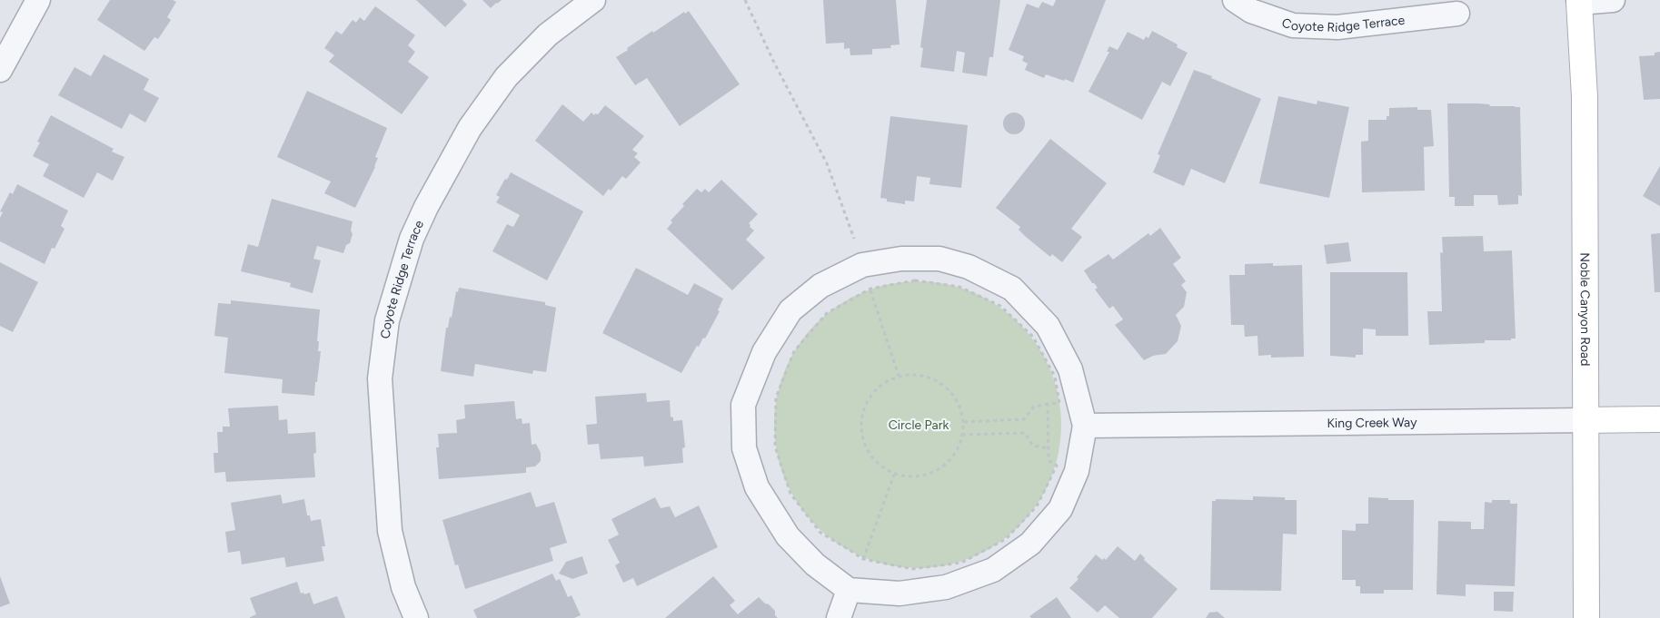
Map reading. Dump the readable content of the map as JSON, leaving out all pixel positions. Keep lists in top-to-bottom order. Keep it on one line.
{"streets":{"street":["Coyote Ridge Terrace","Noble Canyon Road","King Creek Way"]},"crossings":[["Noble Canyon Road","King Creek Way"]],"parks":["Circle Park"]}
